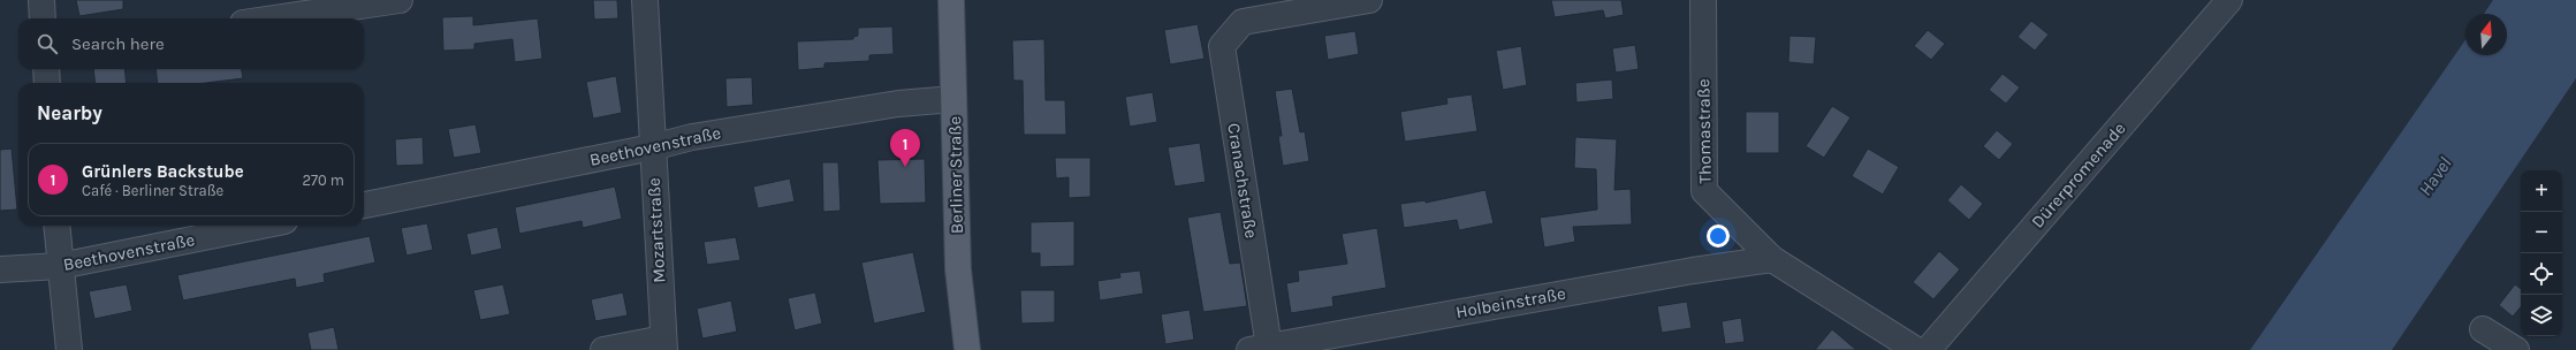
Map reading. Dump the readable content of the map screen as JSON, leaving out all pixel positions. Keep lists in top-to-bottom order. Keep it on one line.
{"streets":{"main road":["Berliner Straße"],"street":["Thomastraße","Beethovenstraße","Dürerpromenade","Cranachstraße","Mozartstraße","Holbeinstraße"]},"crossings":[["Thomastraße","Holbeinstraße"],["Beethovenstraße","Berliner Straße"],["Beethovenstraße","Mozartstraße"],["Cranachstraße","Holbeinstraße"]],"water":["Havel"],"north":"top","page":{"search":"Search here","heading":"Nearby","pins":"1","list":[{"mark":"1","name":"Grünlers Backstube","note":"Café · Berliner Straße","value":"270 m"}],"map_buttons":["+","−"]}}
